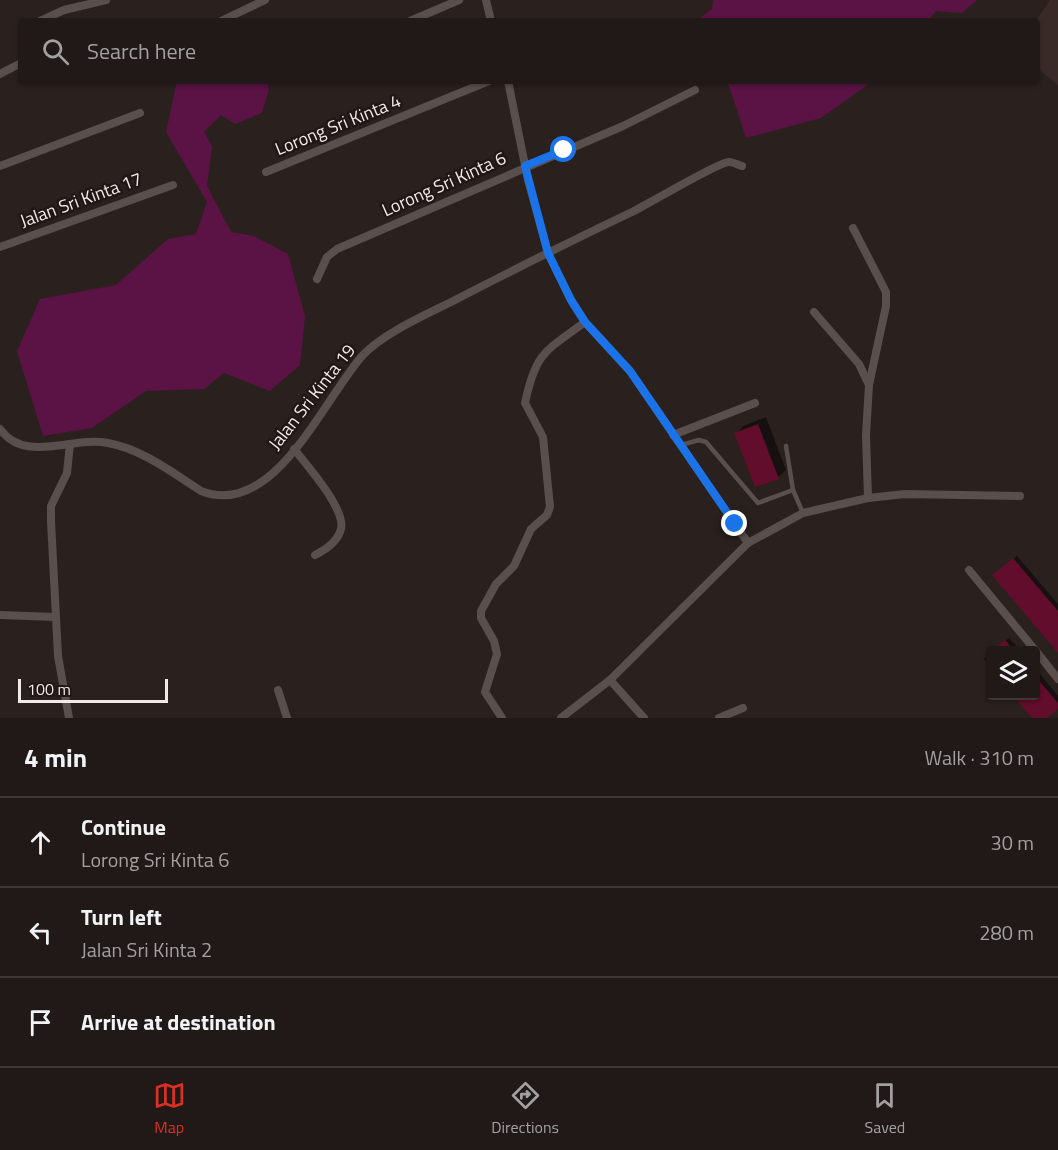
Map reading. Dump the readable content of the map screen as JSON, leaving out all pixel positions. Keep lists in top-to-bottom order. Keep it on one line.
{"streets":{"street":["Lorong Sri Kinta 4","Lorong Sri Kinta 6","Jalan Sri Kinta 17","Jalan Sri Kinta 19"]},"scale_bar":"100 m","page":{"search":"Search here","scale":"100 m","heading":["4 min","Walk · 310 m"],"list":[["Continue","Lorong Sri Kinta 6","30 m"],["Turn left","Jalan Sri Kinta 2","280 m"],"Arrive at destination"],"nav":["Map","Directions","Saved"]}}
